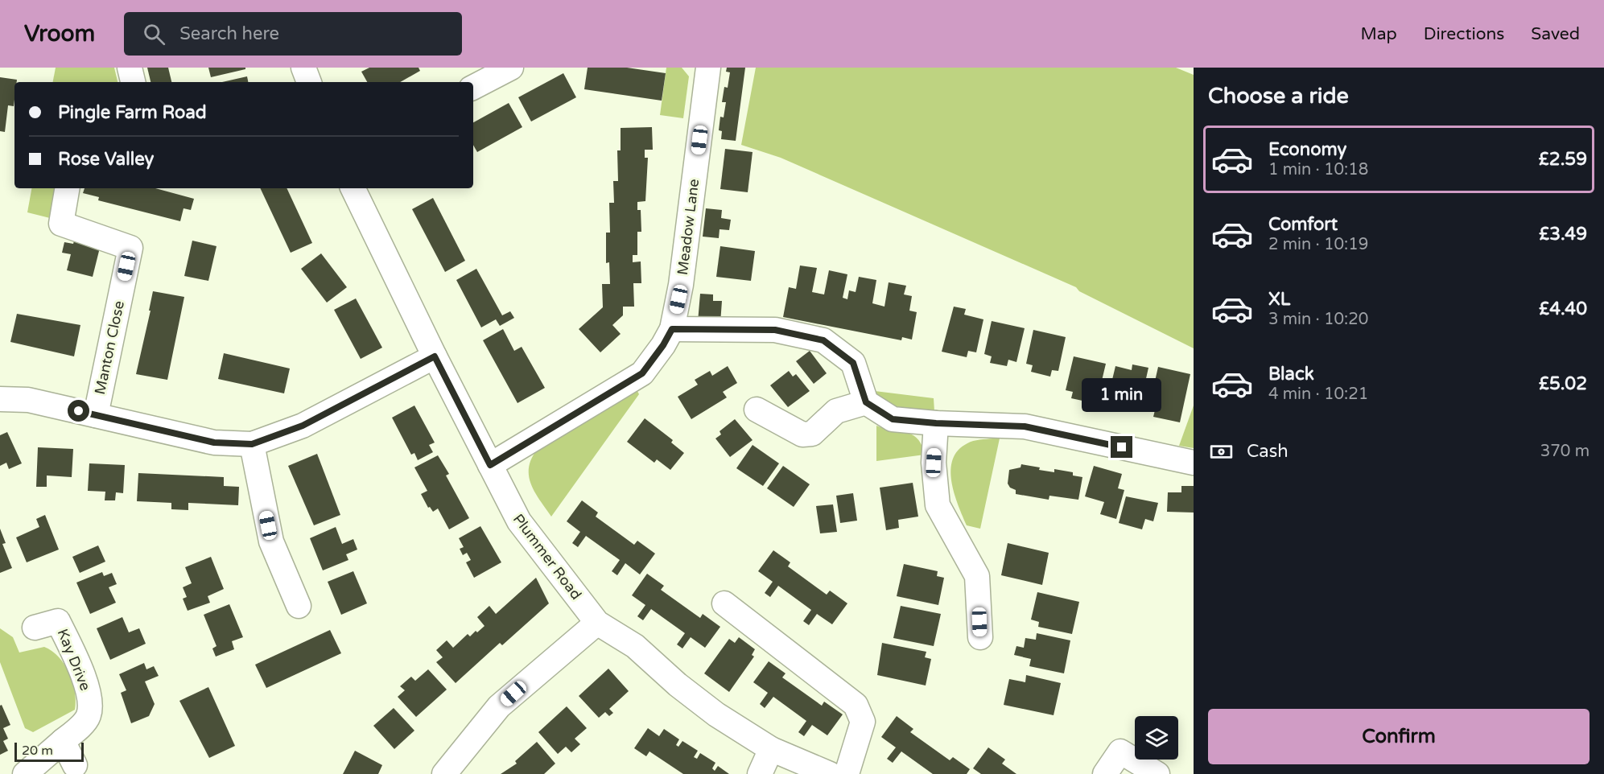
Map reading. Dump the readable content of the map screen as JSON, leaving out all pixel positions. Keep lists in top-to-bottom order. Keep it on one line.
{"streets":{"street":["Meadow Lane","Manton Close","Plummer Road","Kay Drive"]},"crossings":[["Meadow Lane","Plummer Road"]],"scale_bar":"20 m","page":{"header":"Vroom","search":"Search here","nav":["Map","Directions","Saved"],"heading":"Choose a ride","banner":["Pingle Farm Road","Rose Valley"],"list":[{"name":"Economy","note":"1 min · 10:18","value":"£2.59"},{"name":"Comfort","note":"2 min · 10:19","value":"£3.49"},{"name":"XL","note":"3 min · 10:20","value":"£4.40"},{"name":"Black","note":"4 min · 10:21","value":"£5.02"}],"bubble":"1 min","pay":["Cash","370 m"],"buttons":"Confirm","scale":"20 m"}}
